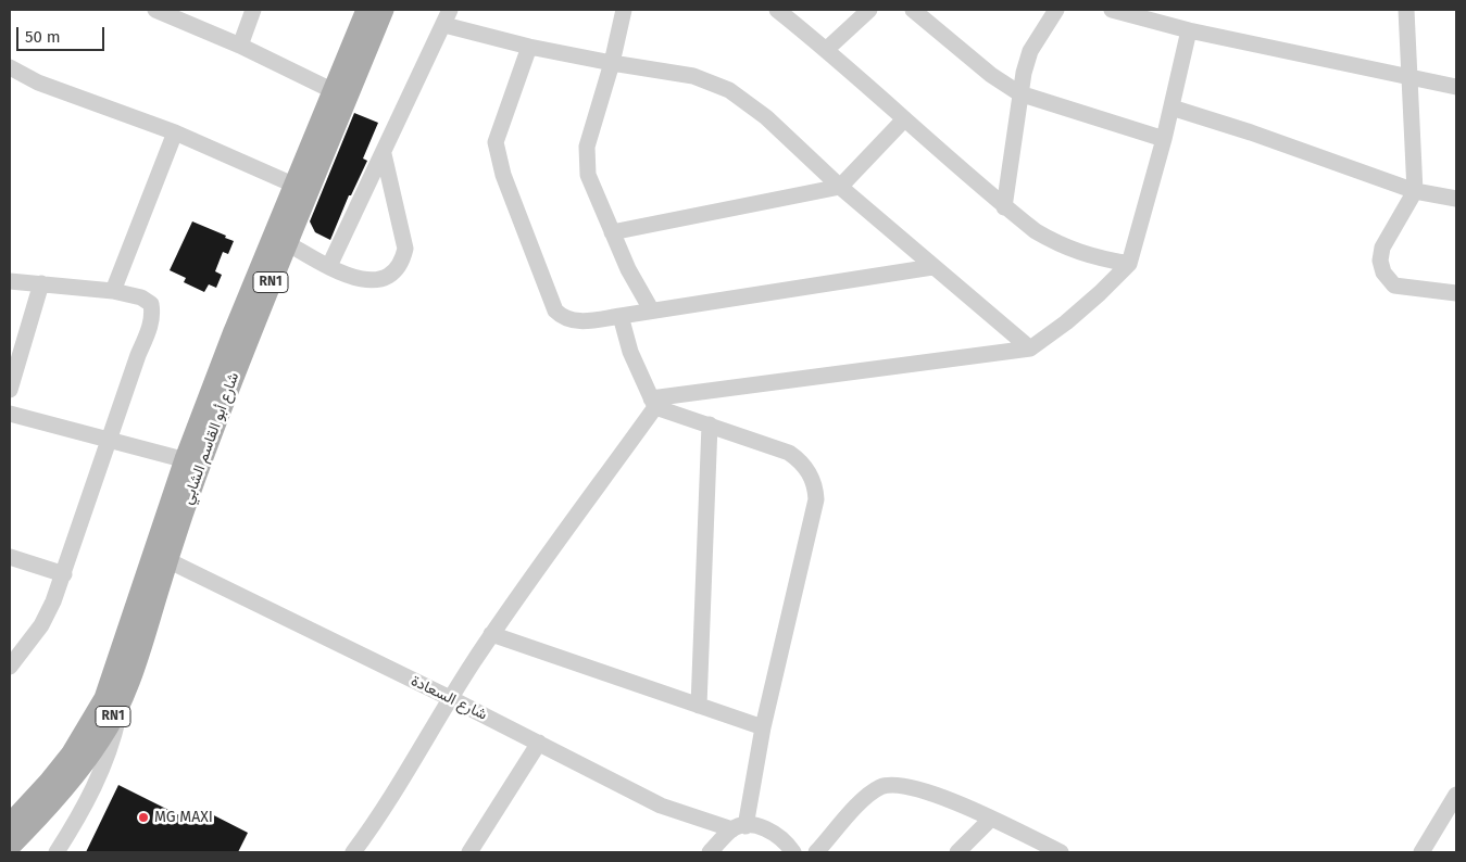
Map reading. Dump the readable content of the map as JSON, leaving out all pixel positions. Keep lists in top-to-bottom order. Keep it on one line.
{"streets":{"main road":["RN1","شارع أبو القاسم الشابي"],"street":["شارع السعادة"]},"crossings":[["شارع أبو القاسم الشابي","شارع السعادة"]],"places":["MG MAXI"],"scale_bar":"50 m"}
